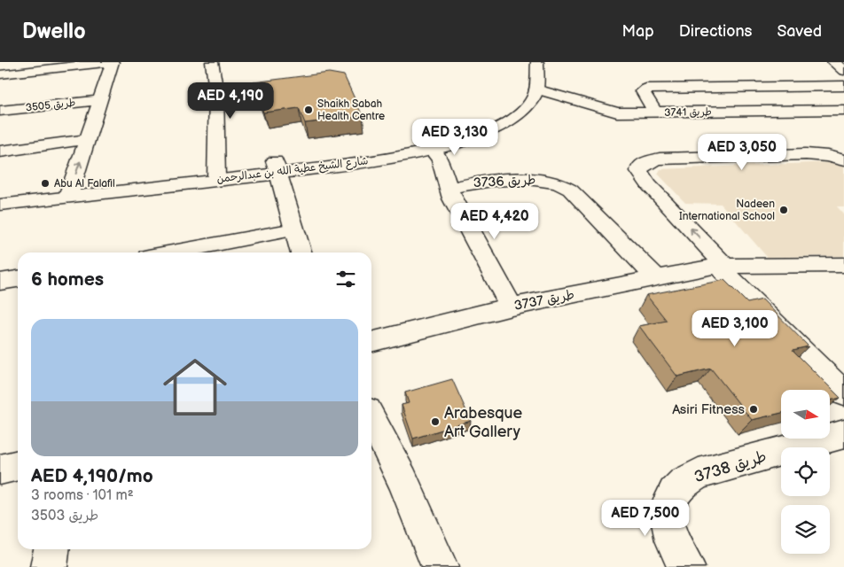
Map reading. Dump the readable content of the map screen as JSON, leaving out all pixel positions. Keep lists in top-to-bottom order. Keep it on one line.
{"streets":{"street":["طريق 3505","طريق 3741","شارع الشيخ عطية الله بن عبدالرحمن","طريق 3736","طريق 3737","طريق 3738"]},"crossings":[["طريق 3505","شارع الشيخ عطية الله بن عبدالرحمن"],["طريق 3741","شارع الشيخ عطية الله بن عبدالرحمن"],["طريق 3736","طريق 3737"]],"places":["Shaikh Sabah Health Centre","Abu Al Falafil","Nadeen International School","Asiri Fitness","Arabesque Art Gallery"],"north":"right","page":{"header":"Dwello","nav":["Map","Directions","Saved"],"price":["AED 4,190","AED 3,130","AED 3,050","AED 4,420","AED 3,100","AED 7,500"],"heading":"6 homes","list":[{"name":"AED 4,190/mo","note":"3 rooms · 101 m² · طريق 3503"}]}}
